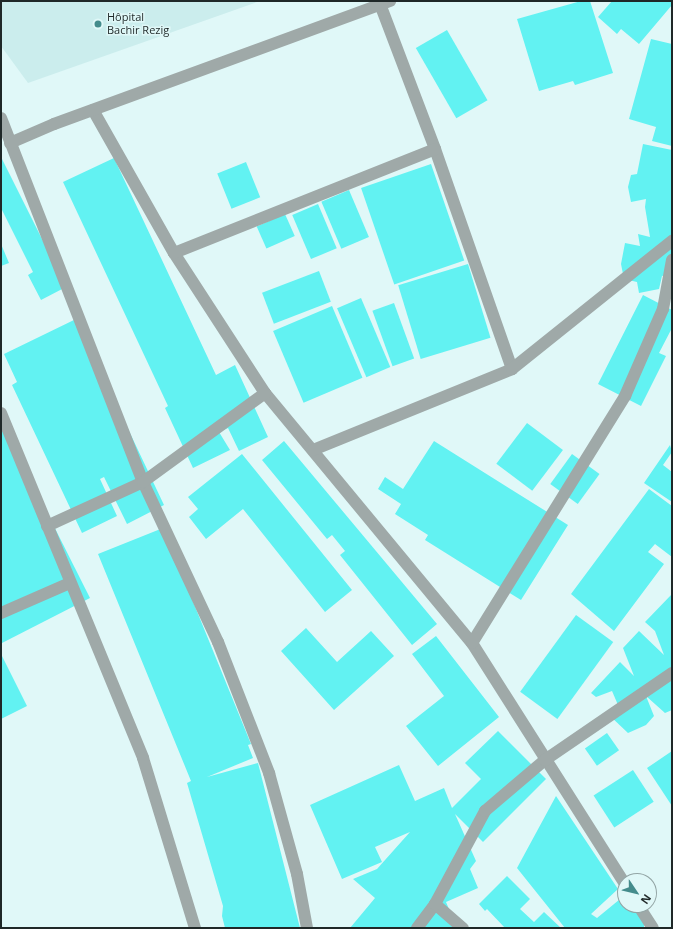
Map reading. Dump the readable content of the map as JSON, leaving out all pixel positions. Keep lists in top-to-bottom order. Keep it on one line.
{"places":["Hôpital Bachir Rezig"],"north":"bottom right"}
